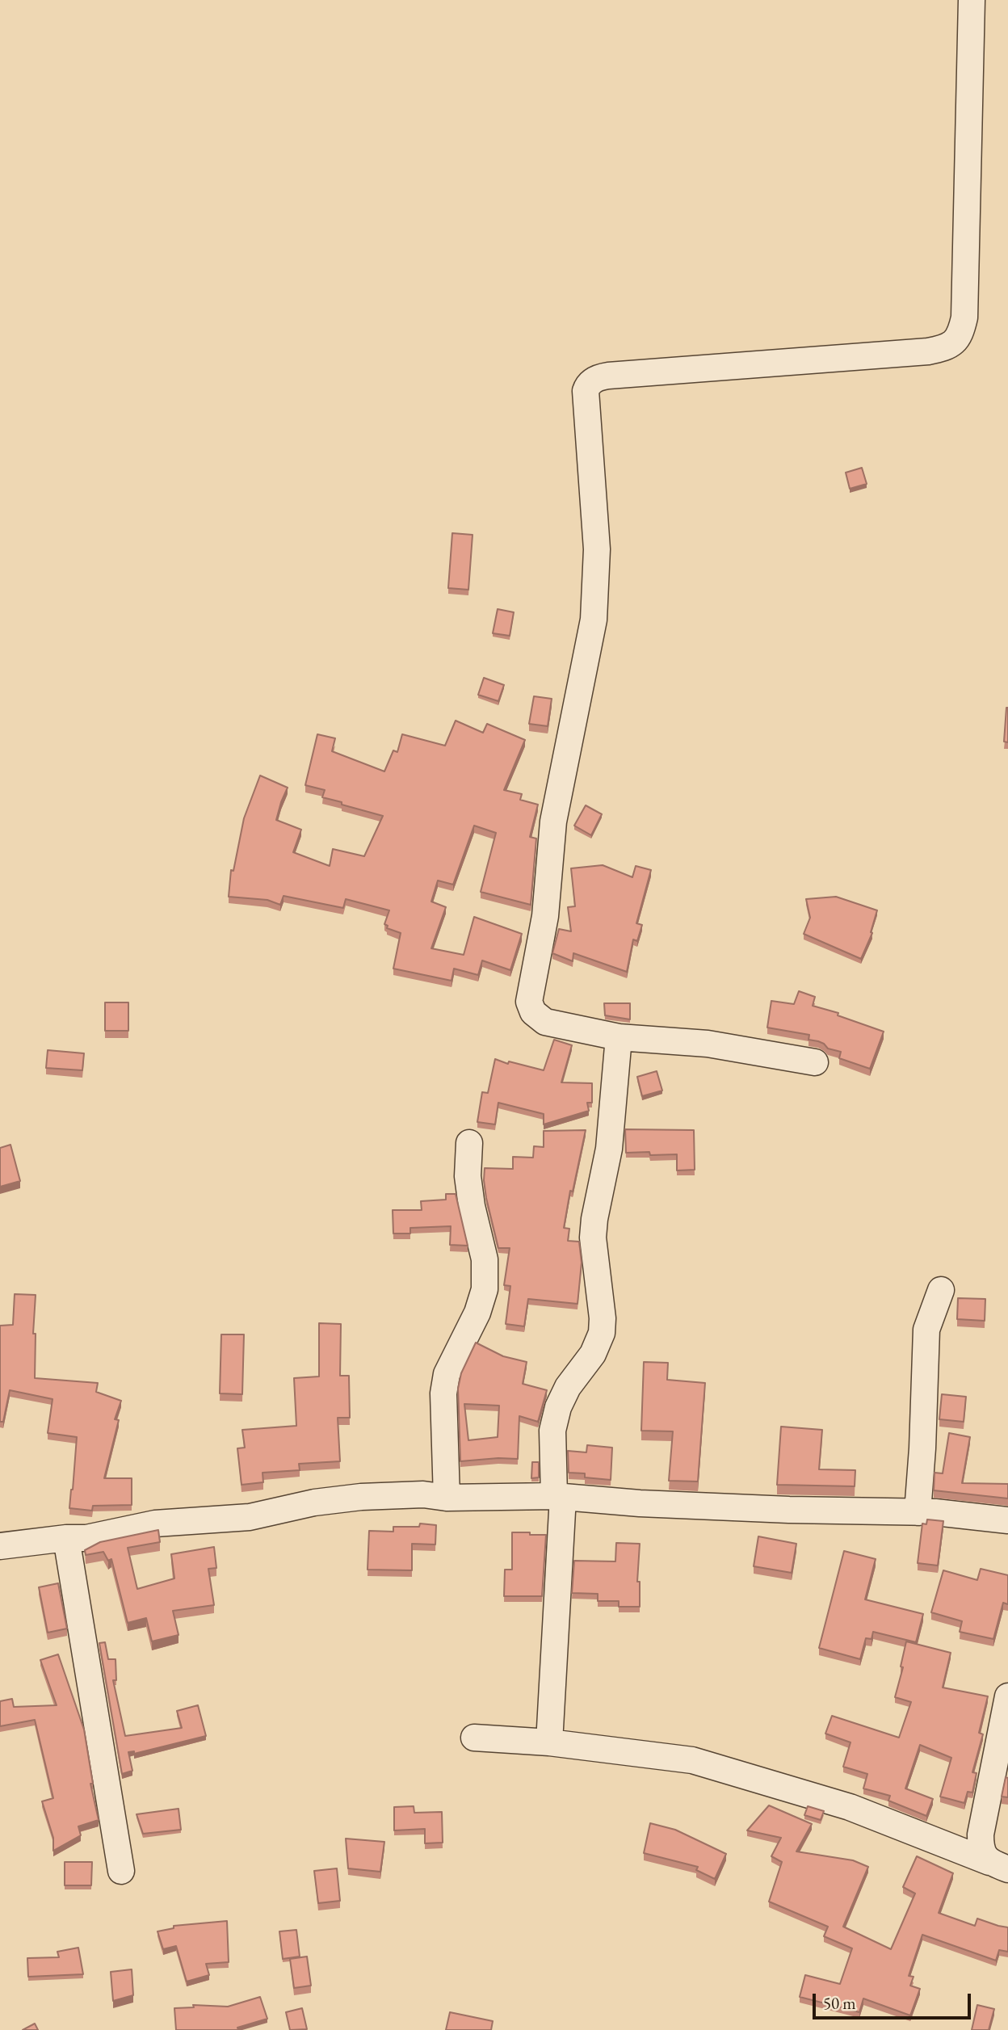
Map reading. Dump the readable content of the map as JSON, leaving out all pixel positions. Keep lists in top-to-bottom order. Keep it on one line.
{"scale_bar":"50 m"}
